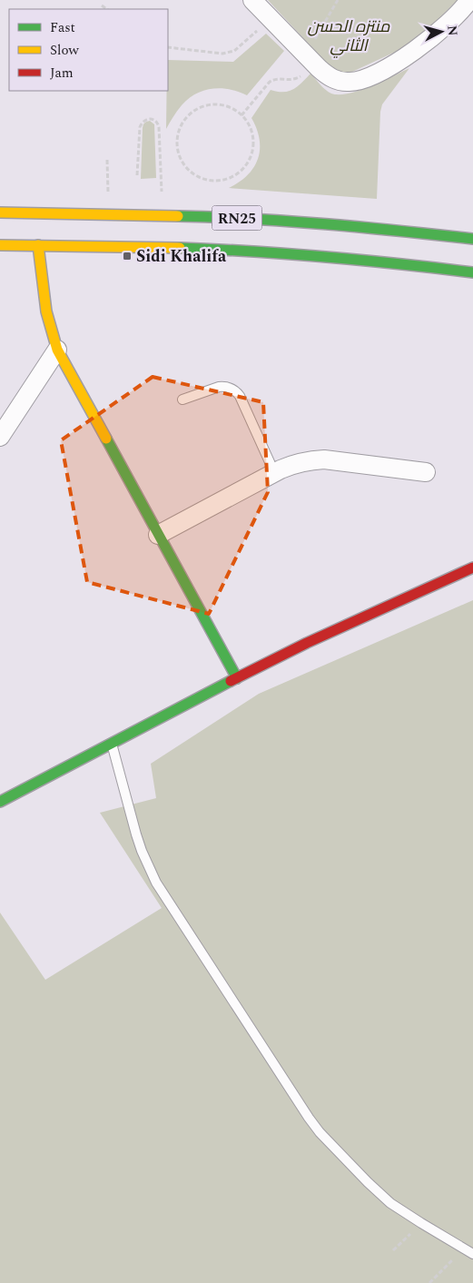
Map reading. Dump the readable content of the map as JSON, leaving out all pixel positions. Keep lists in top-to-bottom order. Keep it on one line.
{"streets":{"street":["RN25"]},"parks":["منتزه الحسن الثاني"],"places":{"transit":["Sidi Khalifa"]},"legend":["Fast","Slow","Jam"],"north":"right"}
